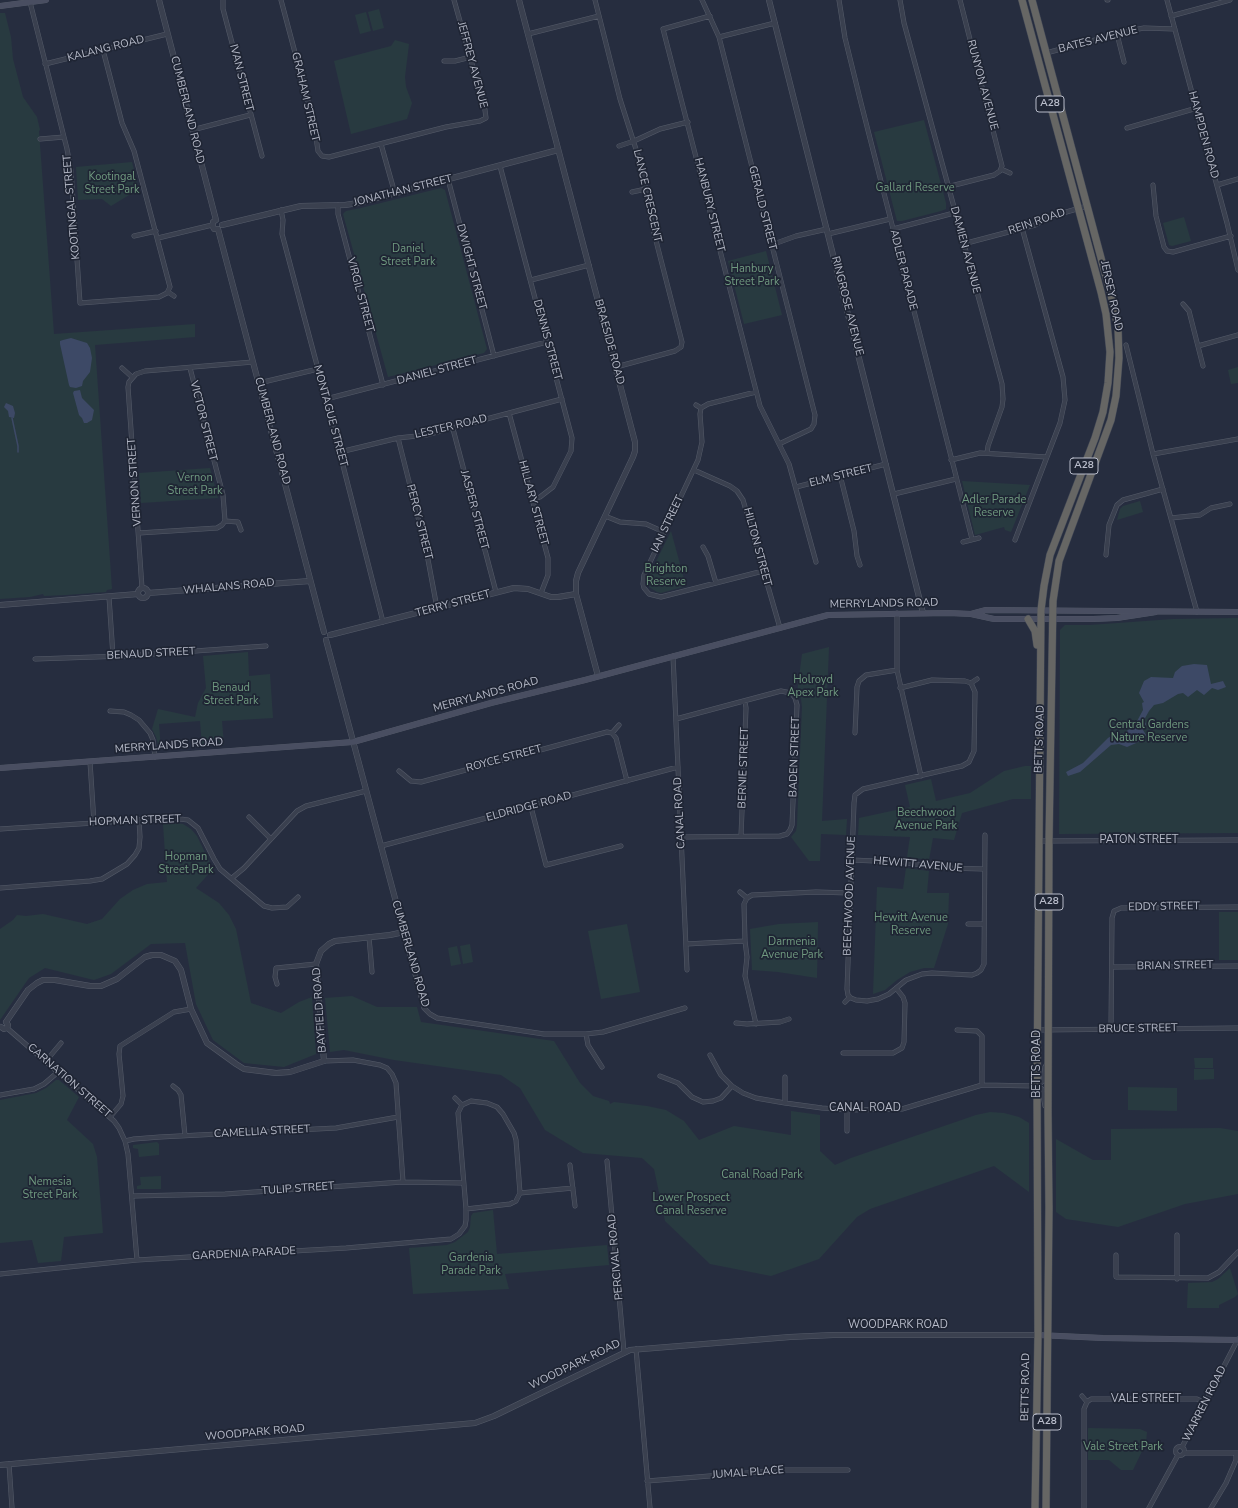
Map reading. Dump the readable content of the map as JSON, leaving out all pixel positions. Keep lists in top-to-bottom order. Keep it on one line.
{"streets":{"highway":["A28","JERSEY ROAD","BETTS ROAD"],"main road":["MERRYLANDS ROAD","WOODPARK ROAD"],"street":["BATES AVENUE","KALANG ROAD","JEFFREY AVENUE","IVAN STREET","RUNYON AVENUE","GRAHAM STREET","CUMBERLAND ROAD","HAMPDEN ROAD","JONATHAN STREET","LANCE CRESCENT","HANBURY STREET","KOOTINGAL STREET","GERALD STREET","REIN ROAD","DAMIEN AVENUE","DWIGHT STREET","ADLER PARADE","VIRGIL STREET","RINGROSE AVENUE","DENNIS STREET","BRAESIDE ROAD","DANIEL STREET","MONTAGUE STREET","VICTOR STREET","LESTER ROAD","ELM STREET","VERNON STREET","HILLARY STREET","JASPER STREET","PERCY STREET","IAN STREET","HILTON STREET","WHALANS ROAD","TERRY STREET","BENAUD STREET","BADEN STREET","ROYCE STREET","BERNIE STREET","ELDRIDGE ROAD","CANAL ROAD","HOPMAN STREET","PATON STREET","HEWITT AVENUE","BEECHWOOD AVENUE","EDDY STREET","BRIAN STREET","BAYFIELD ROAD","BRUCE STREET","CARNATION STREET","CAMELLIA STREET","TULIP STREET","GARDENIA PARADE","PERCIVAL ROAD","VALE STREET","WARREN ROAD","JUMAL PLACE"]},"crossings":[["BATES AVENUE","HAMPDEN ROAD"],["BATES AVENUE","JERSEY ROAD"],["KALANG ROAD","CUMBERLAND ROAD"],["KALANG ROAD","KOOTINGAL STREET"],["JEFFREY AVENUE","GRAHAM STREET"],["CUMBERLAND ROAD","JONATHAN STREET"],["CUMBERLAND ROAD","WHALANS ROAD"],["CUMBERLAND ROAD","TERRY STREET"],["CUMBERLAND ROAD","MERRYLANDS ROAD"],["CUMBERLAND ROAD","ELDRIDGE ROAD"],["CUMBERLAND ROAD","BAYFIELD ROAD"],["JONATHAN STREET","DWIGHT STREET"],["JONATHAN STREET","VIRGIL STREET"],["JONATHAN STREET","DENNIS STREET"],["JONATHAN STREET","BRAESIDE ROAD"],["JONATHAN STREET","MONTAGUE STREET"],["LANCE CRESCENT","BRAESIDE ROAD"],["HANBURY STREET","GERALD STREET"],["HANBURY STREET","ELM STREET"],["REIN ROAD","DAMIEN AVENUE"],["REIN ROAD","JERSEY ROAD"],["DWIGHT STREET","DANIEL STREET"],["VIRGIL STREET","DANIEL STREET"],["JERSEY ROAD","MERRYLANDS ROAD"],["JERSEY ROAD","BETTS ROAD"],["RINGROSE AVENUE","ELM STREET"],["RINGROSE AVENUE","MERRYLANDS ROAD"],["DENNIS STREET","DANIEL STREET"],["DENNIS STREET","LESTER ROAD"],["DENNIS STREET","HILLARY STREET"],["BRAESIDE ROAD","TERRY STREET"],["BRAESIDE ROAD","MERRYLANDS ROAD"],["DANIEL STREET","MONTAGUE STREET"],["MONTAGUE STREET","LESTER ROAD"],["MONTAGUE STREET","TERRY STREET"],["LESTER ROAD","HILLARY STREET"],["LESTER ROAD","JASPER STREET"],["LESTER ROAD","PERCY STREET"],["VERNON STREET","WHALANS ROAD"],["HILLARY STREET","TERRY STREET"],["JASPER STREET","TERRY STREET"],["PERCY STREET","TERRY STREET"],["IAN STREET","HILTON STREET"],["HILTON STREET","MERRYLANDS ROAD"],["MERRYLANDS ROAD","BETTS ROAD"],["MERRYLANDS ROAD","CANAL ROAD"],["BETTS ROAD","CANAL ROAD"],["BETTS ROAD","PATON STREET"],["BETTS ROAD","BRUCE STREET"],["BETTS ROAD","WOODPARK ROAD"],["BADEN STREET","BERNIE STREET"],["BADEN STREET","CANAL ROAD"],["ELDRIDGE ROAD","CANAL ROAD"],["HEWITT AVENUE","BEECHWOOD AVENUE"],["EDDY STREET","BRIAN STREET"],["EDDY STREET","BRUCE STREET"],["CARNATION STREET","CAMELLIA STREET"],["CARNATION STREET","TULIP STREET"],["CARNATION STREET","GARDENIA PARADE"],["TULIP STREET","GARDENIA PARADE"],["PERCIVAL ROAD","WOODPARK ROAD"],["WOODPARK ROAD","WARREN ROAD"],["VALE STREET","WARREN ROAD"]],"parks":["Kootingal Street Park","Gallard Reserve","Daniel Street Park","Hanbury Street Park","Vernon Street Park","Adler Parade Reserve","Brighton Reserve","Holroyd Apex Park","Benaud Street Park","Central Gardens Nature Reserve","Beechwood Avenue Park","Hopman Street Park","Hewitt Avenue Reserve","Darmenia Avenue Park","Canal Road Park","Nemesia Street Park","Lower Prospect Canal Reserve","Gardenia Parade Park","Vale Street Park"]}
